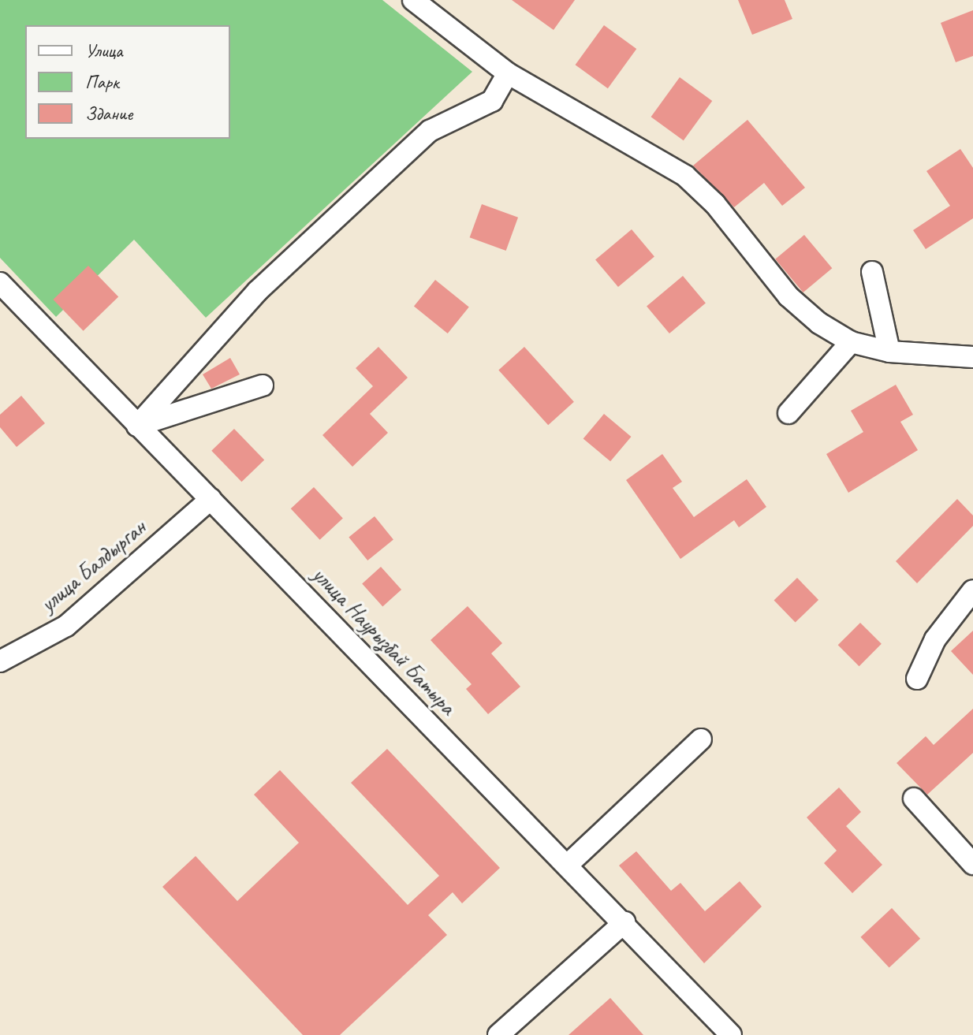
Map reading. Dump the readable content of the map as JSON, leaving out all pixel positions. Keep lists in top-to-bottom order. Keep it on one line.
{"streets":{"street":["улица Балдырган","улица Наурызбай Батыра"]},"crossings":[["улица Балдырган","улица Наурызбай Батыра"]],"legend":["Улица","Парк","Здание"]}
